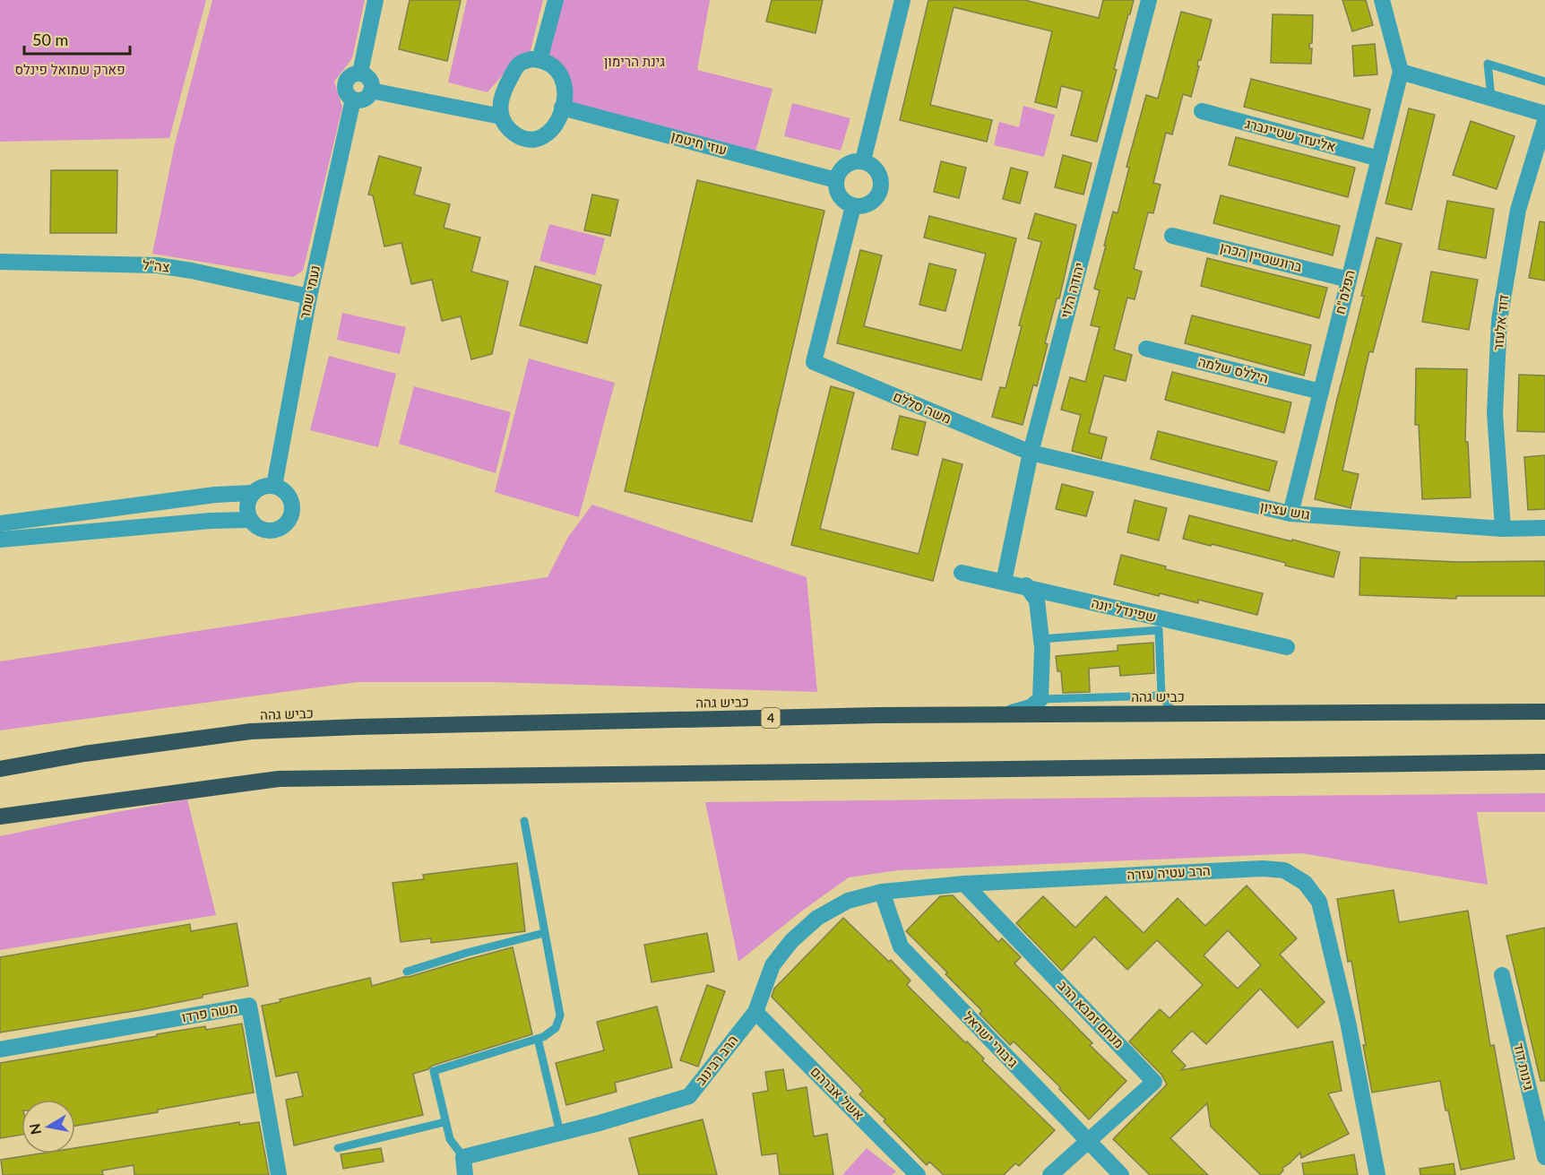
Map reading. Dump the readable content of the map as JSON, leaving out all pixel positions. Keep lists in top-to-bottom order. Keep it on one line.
{"streets":{"highway":["כביש גהה","4"],"street":["אליעזר שטיינברג","עוזי חיטמן","ברונשטיין הכהן","צה\"ל","יהודה הלוי","נעמי שמר","הפלמ\"ח","דוד אלעזר","היללס שלמה","משה סללם","גוש עציון","שפינדל יונה","הרב עטיה עזרה","משה פרדו","מנחם זמבא הרב","גיבורי ישראל","הרב רבינוב","גינות דוד","אשל אברהם"]},"crossings":[["אליעזר שטיינברג","הפלמ\"ח"],["עוזי חיטמן","משה סללם"],["ברונשטיין הכהן","הפלמ\"ח"],["צה\"ל","נעמי שמר"],["יהודה הלוי","משה סללם"],["יהודה הלוי","גוש עציון"],["יהודה הלוי","שפינדל יונה"],["הפלמ\"ח","היללס שלמה"],["הפלמ\"ח","גוש עציון"],["דוד אלעזר","גוש עציון"],["משה סללם","גוש עציון"],["הרב עטיה עזרה","מנחם זמבא הרב"],["הרב עטיה עזרה","גיבורי ישראל"],["הרב עטיה עזרה","הרב רבינוב"],["מנחם זמבא הרב","גיבורי ישראל"],["גיבורי ישראל","הרב רבינוב"],["הרב רבינוב","אשל אברהם"]],"parks":["גינת הרימון","פארק שמואל פינלס"],"scale_bar":"50 m","north":"left"}
